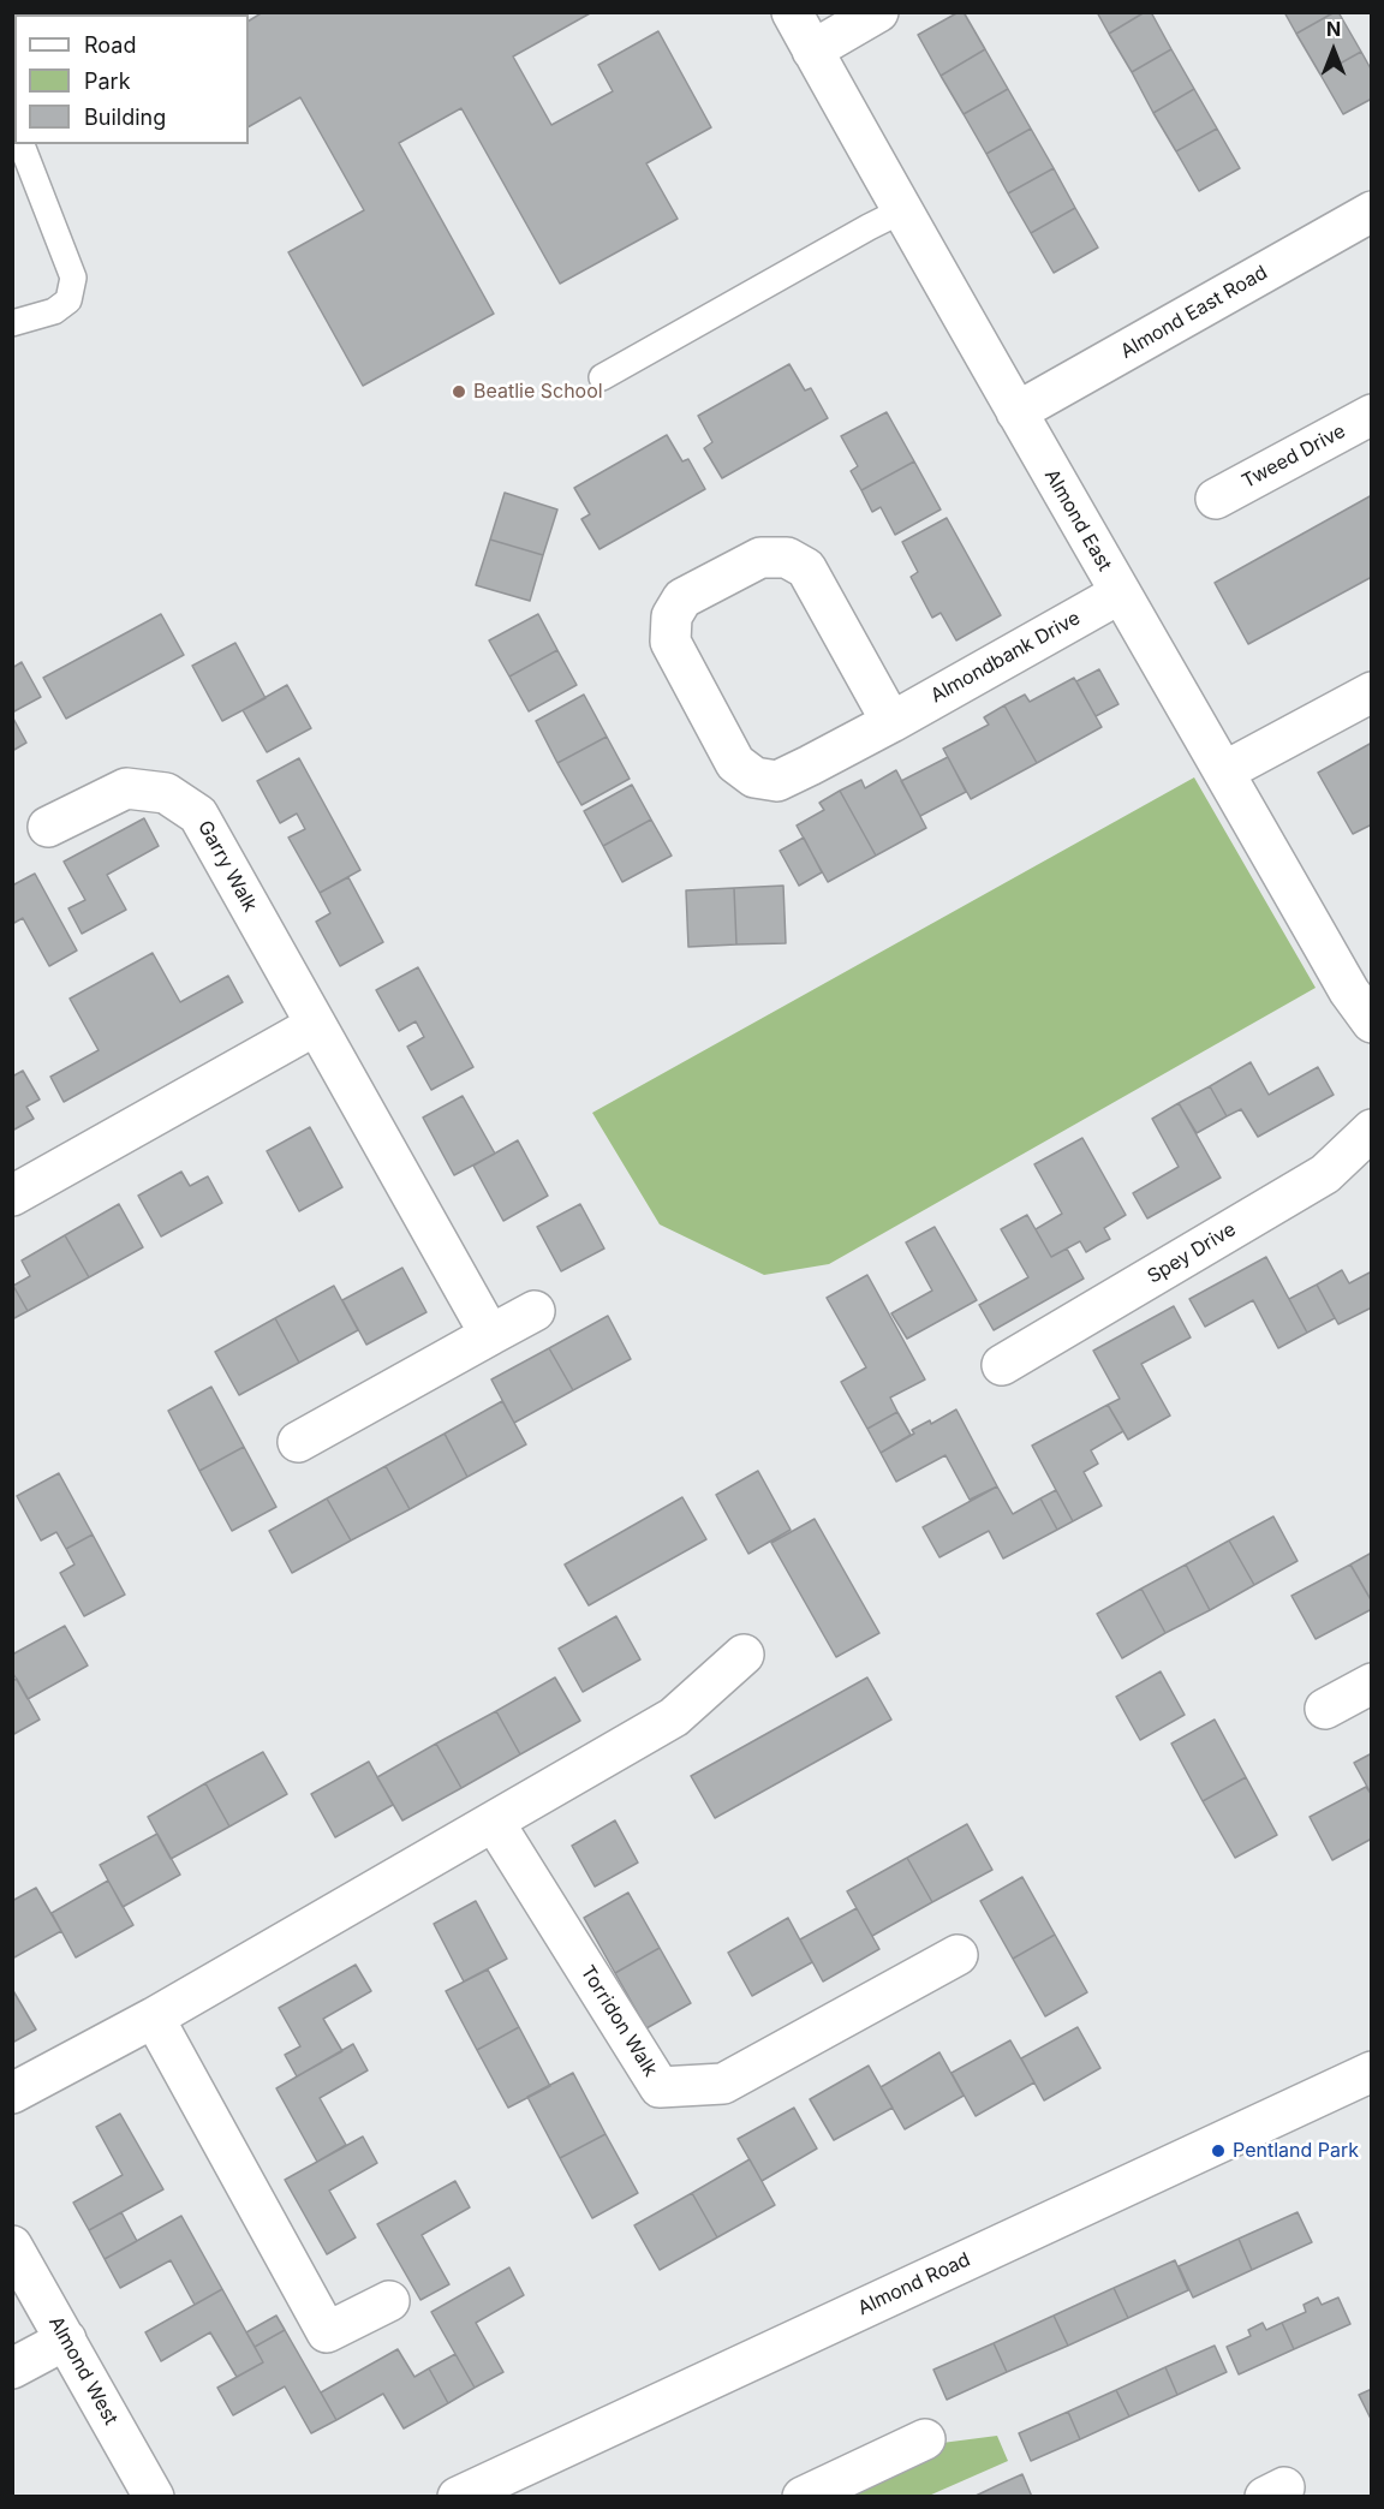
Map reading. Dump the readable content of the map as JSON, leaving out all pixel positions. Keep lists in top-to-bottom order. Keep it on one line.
{"streets":{"street":["Almond East Road","Tweed Drive","Almond East","Almondbank Drive","Garry Walk","Spey Drive","Torridon Walk","Almond Road","Almond West"]},"crossings":[["Almond East Road","Almond East"],["Almond East","Almondbank Drive"]],"places":["Beatlie School","Pentland Park"],"legend":["Road","Park","Building"],"north":"top"}
